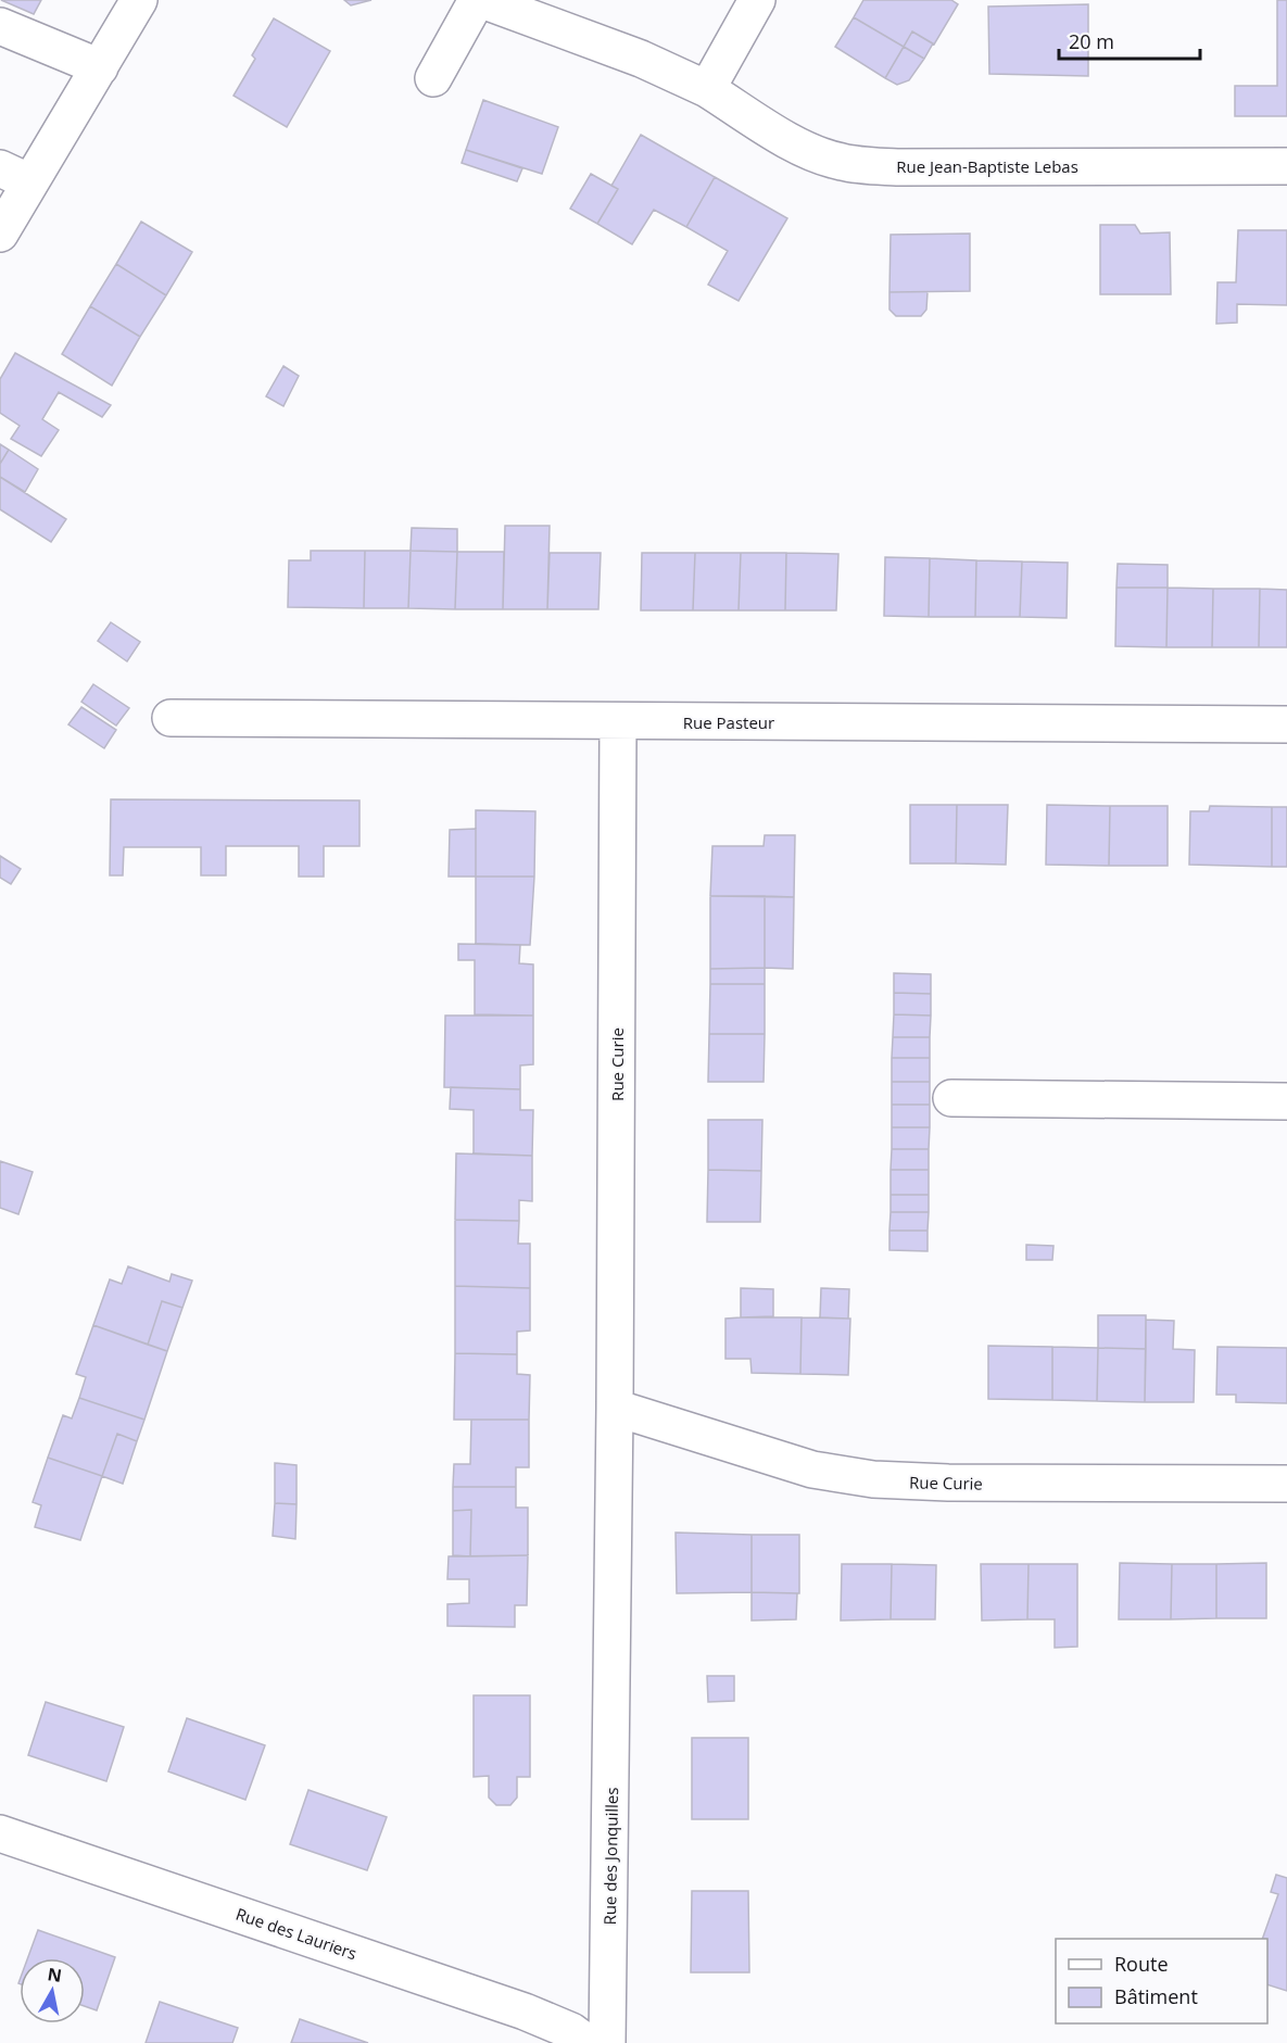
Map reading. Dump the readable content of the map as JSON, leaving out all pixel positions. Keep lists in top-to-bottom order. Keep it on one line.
{"streets":{"street":["Rue Jean-Baptiste Lebas","Rue Pasteur","Rue Curie","Rue des Jonquilles","Rue des Lauriers"]},"crossings":[["Rue Pasteur","Rue Curie"],["Rue Curie","Rue des Jonquilles"]],"legend":["Route","Bâtiment"],"scale_bar":"20 m","north":"top"}
